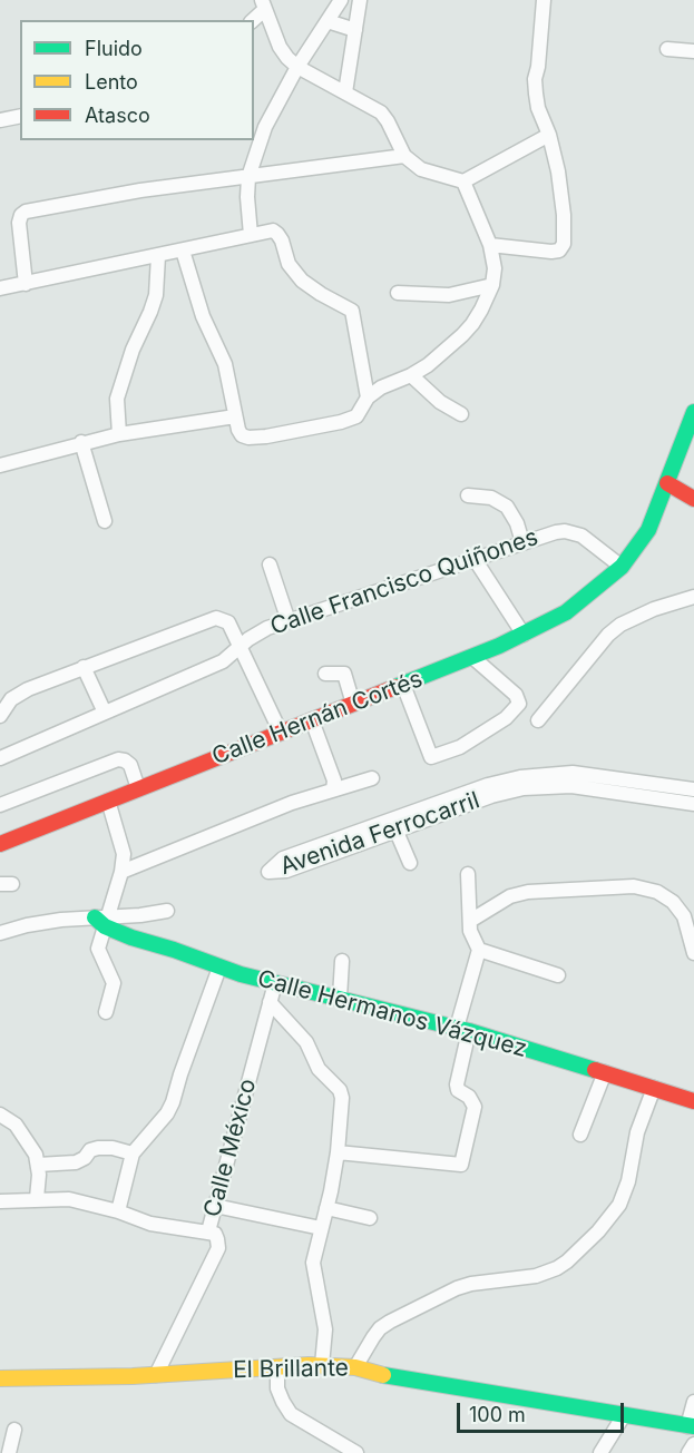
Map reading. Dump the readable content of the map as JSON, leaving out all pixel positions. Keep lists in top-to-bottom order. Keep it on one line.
{"streets":{"street":["Calle Francisco Quiñones","Calle Hernán Cortés","Avenida Ferrocarril","Calle Hermanos Vázquez","Calle México","El Brillante"]},"crossings":[["Calle Francisco Quiñones","Calle Hernán Cortés"],["Calle Hermanos Vázquez","Calle México"],["Calle México","El Brillante"]],"legend":["Fluido","Lento","Atasco"],"scale_bar":"100 m"}
